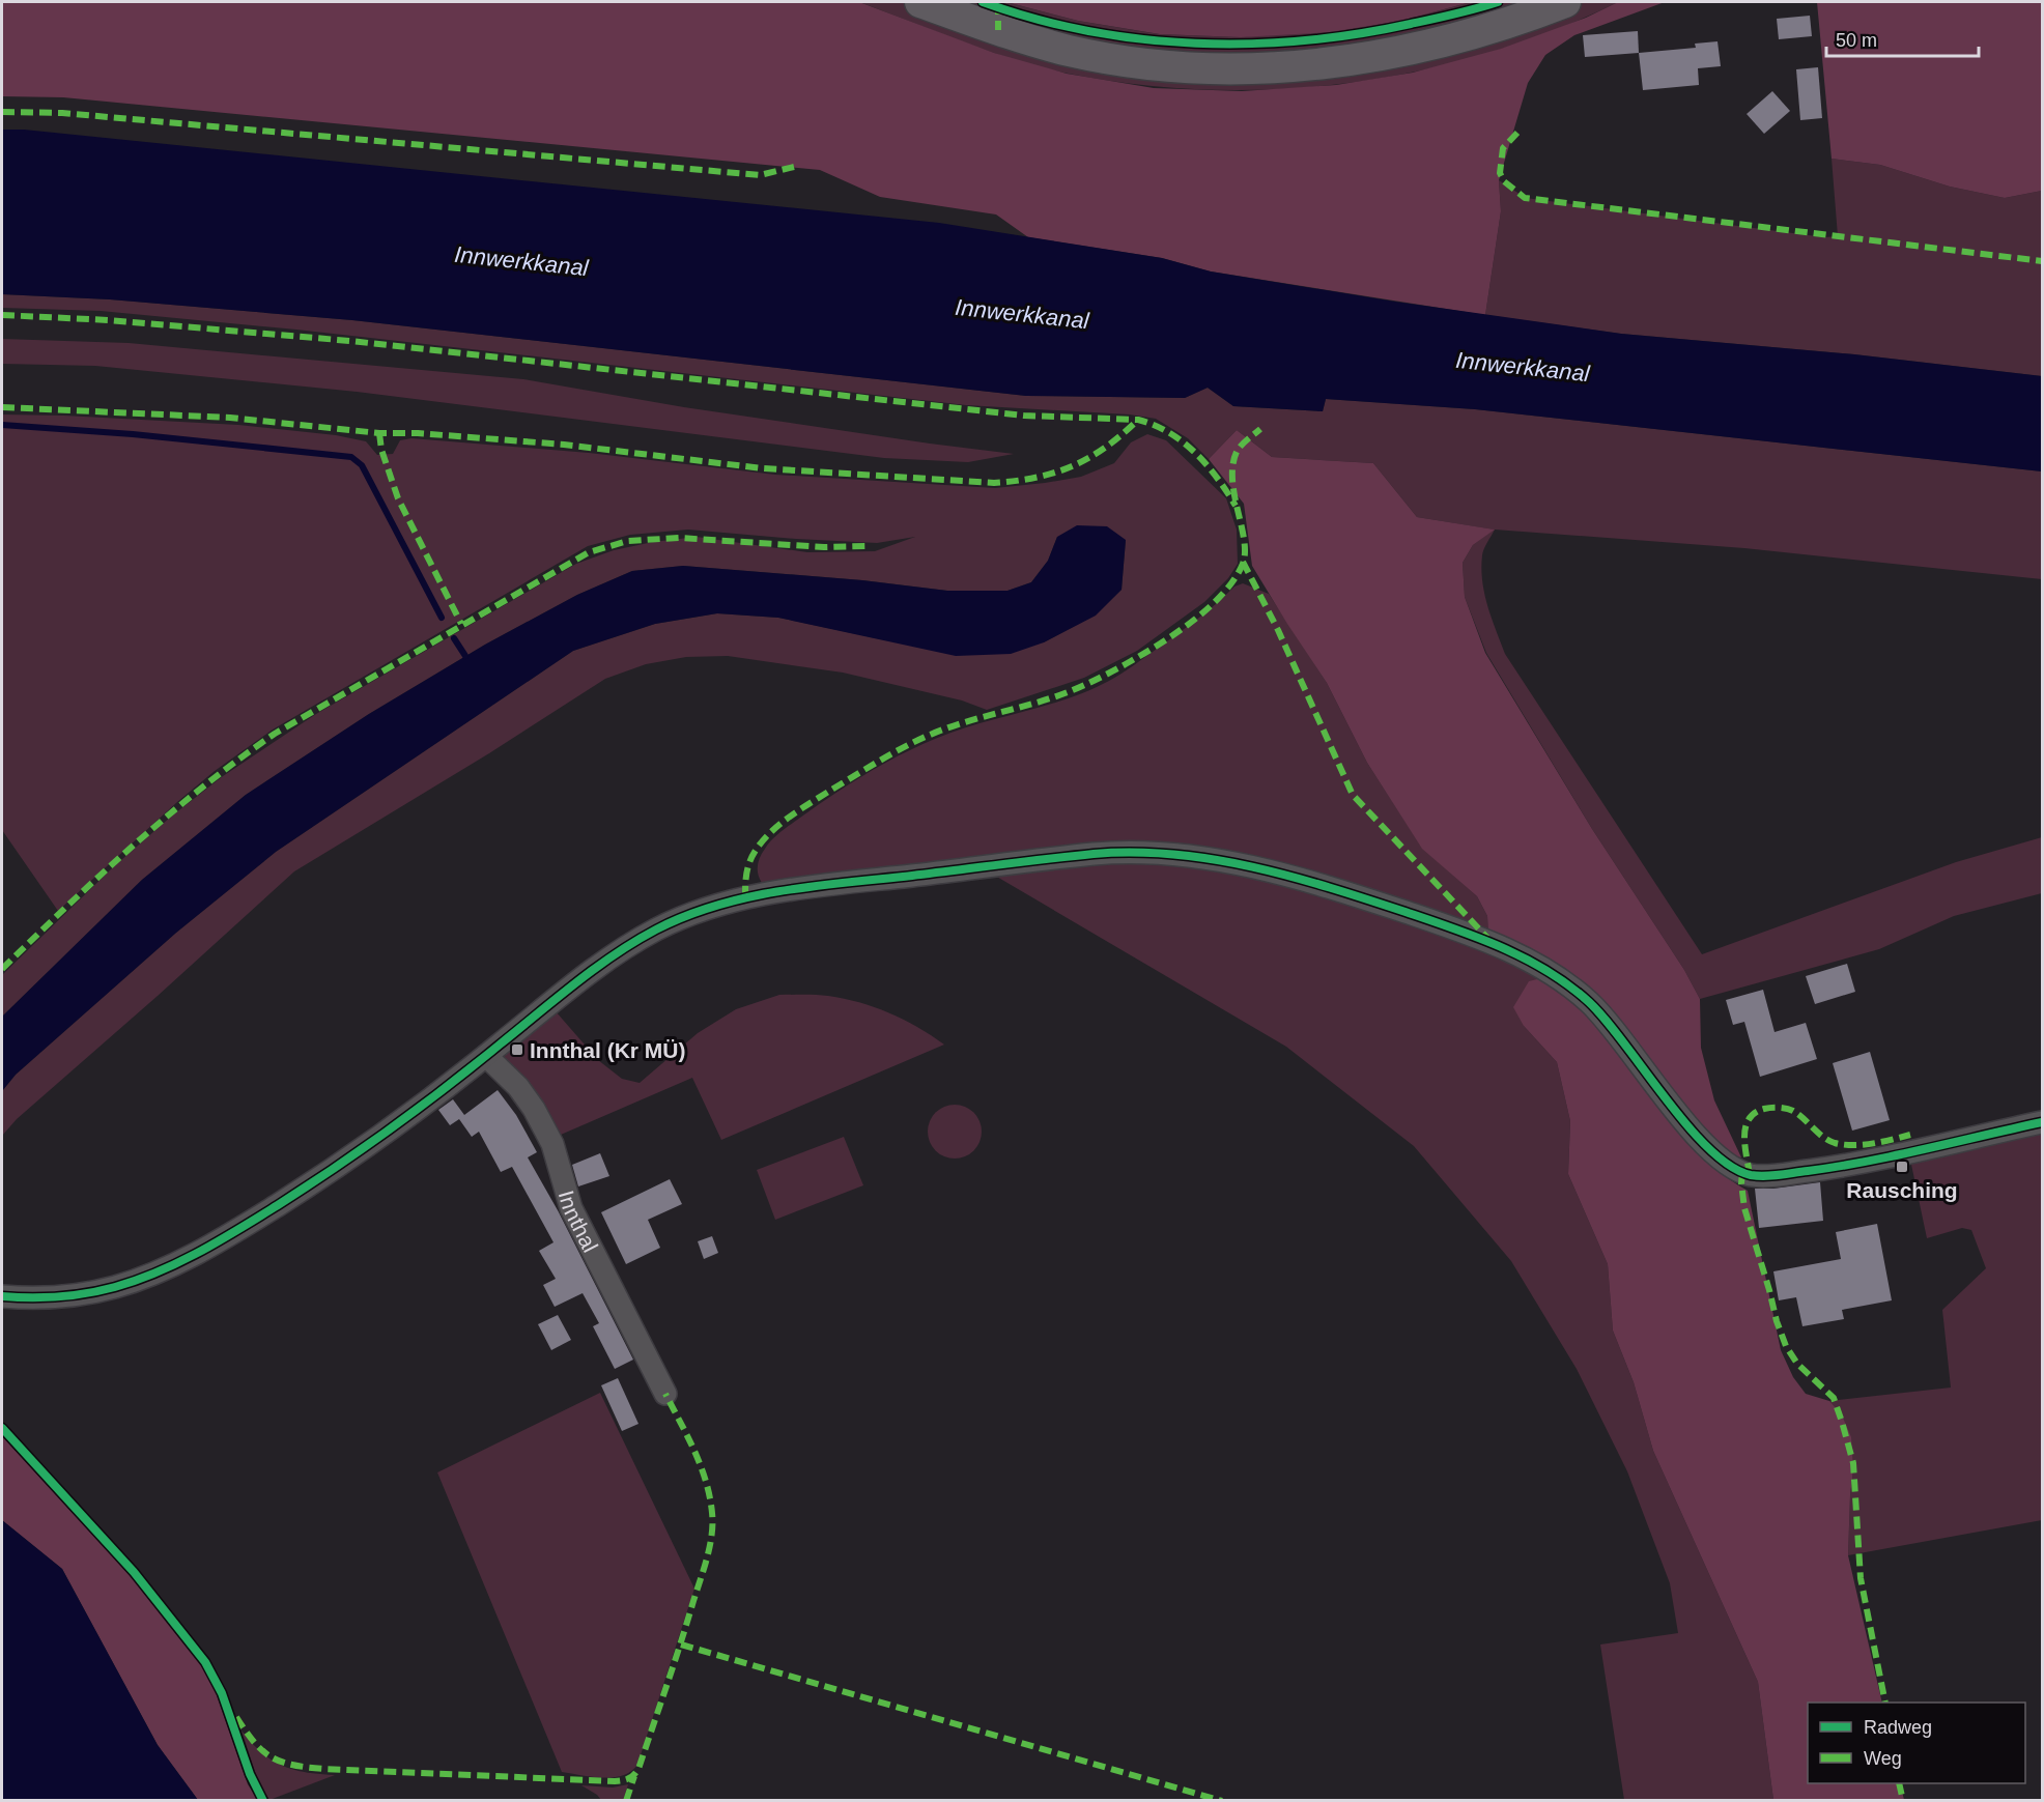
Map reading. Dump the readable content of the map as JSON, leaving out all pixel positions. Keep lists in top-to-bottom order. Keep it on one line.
{"streets":{"street":["Innthal"]},"water":["Innwerkkanal"],"places":{"transit":["Innthal (Kr MÜ)","Rausching"]},"legend":["Radweg","Weg"],"scale_bar":"50 m"}
